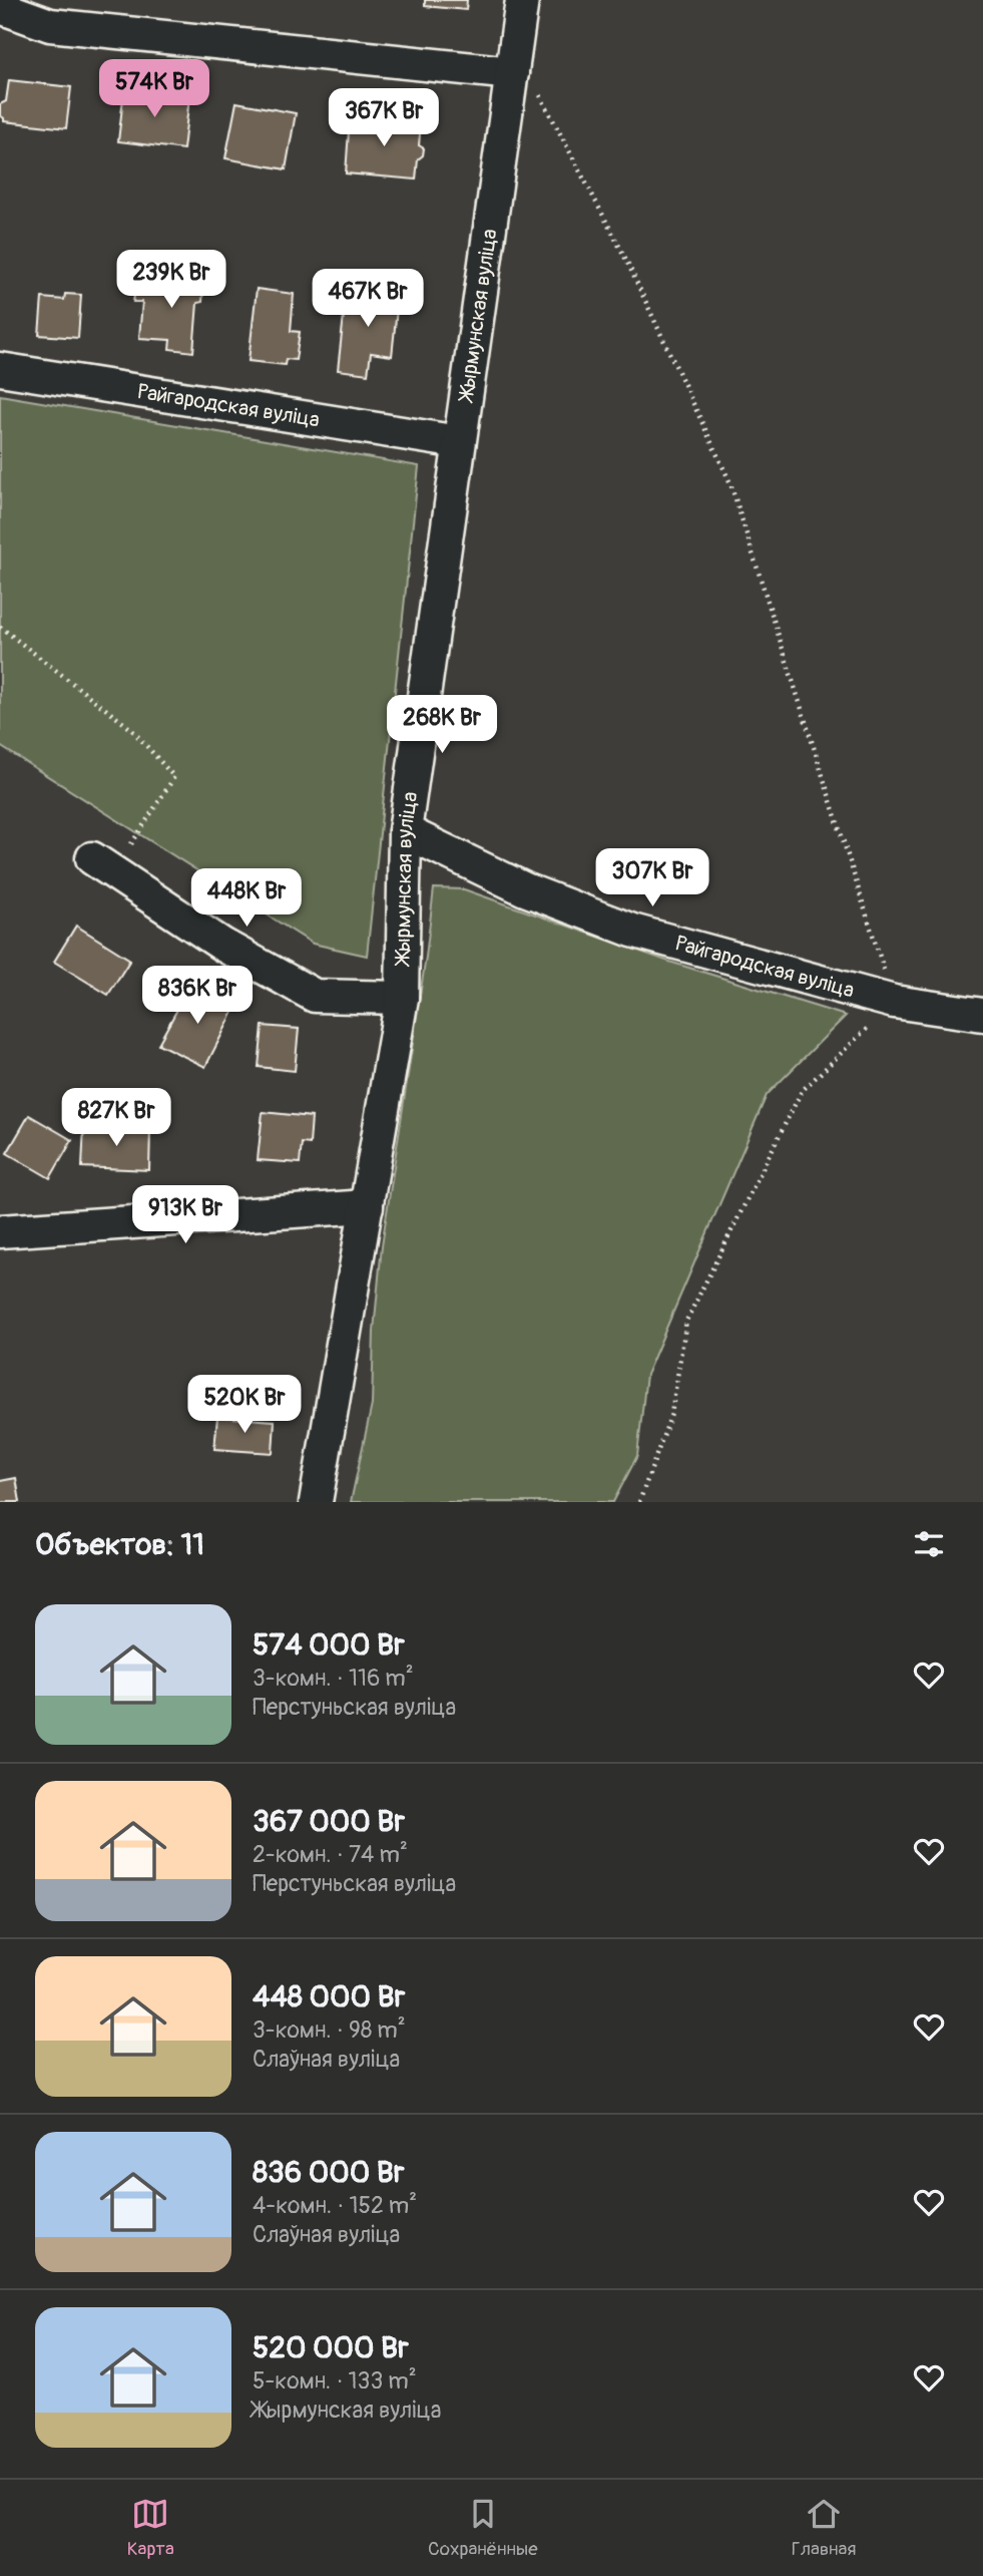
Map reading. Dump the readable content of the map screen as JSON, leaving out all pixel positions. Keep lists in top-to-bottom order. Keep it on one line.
{"streets":{"street":["Жырмунская вуліца","Райгародская вуліца"]},"crossings":[["Жырмунская вуліца","Райгародская вуліца"]],"page":{"price":["574K Br","367K Br","239K Br","467K Br","268K Br","307K Br","448K Br","836K Br","827K Br","913K Br","520K Br"],"heading":"Объектов: 11","list":[{"name":"574 000 Br","note":"3-комн. · 116 m² · Перстуньская вуліца"},{"name":"367 000 Br","note":"2-комн. · 74 m² · Перстуньская вуліца"},{"name":"448 000 Br","note":"3-комн. · 98 m² · Слаўная вуліца"},{"name":"836 000 Br","note":"4-комн. · 152 m² · Слаўная вуліца"},{"name":"520 000 Br","note":"5-комн. · 133 m² · Жырмунская вуліца"}],"tabs":["Карта","Сохранённые","Главная"]}}
